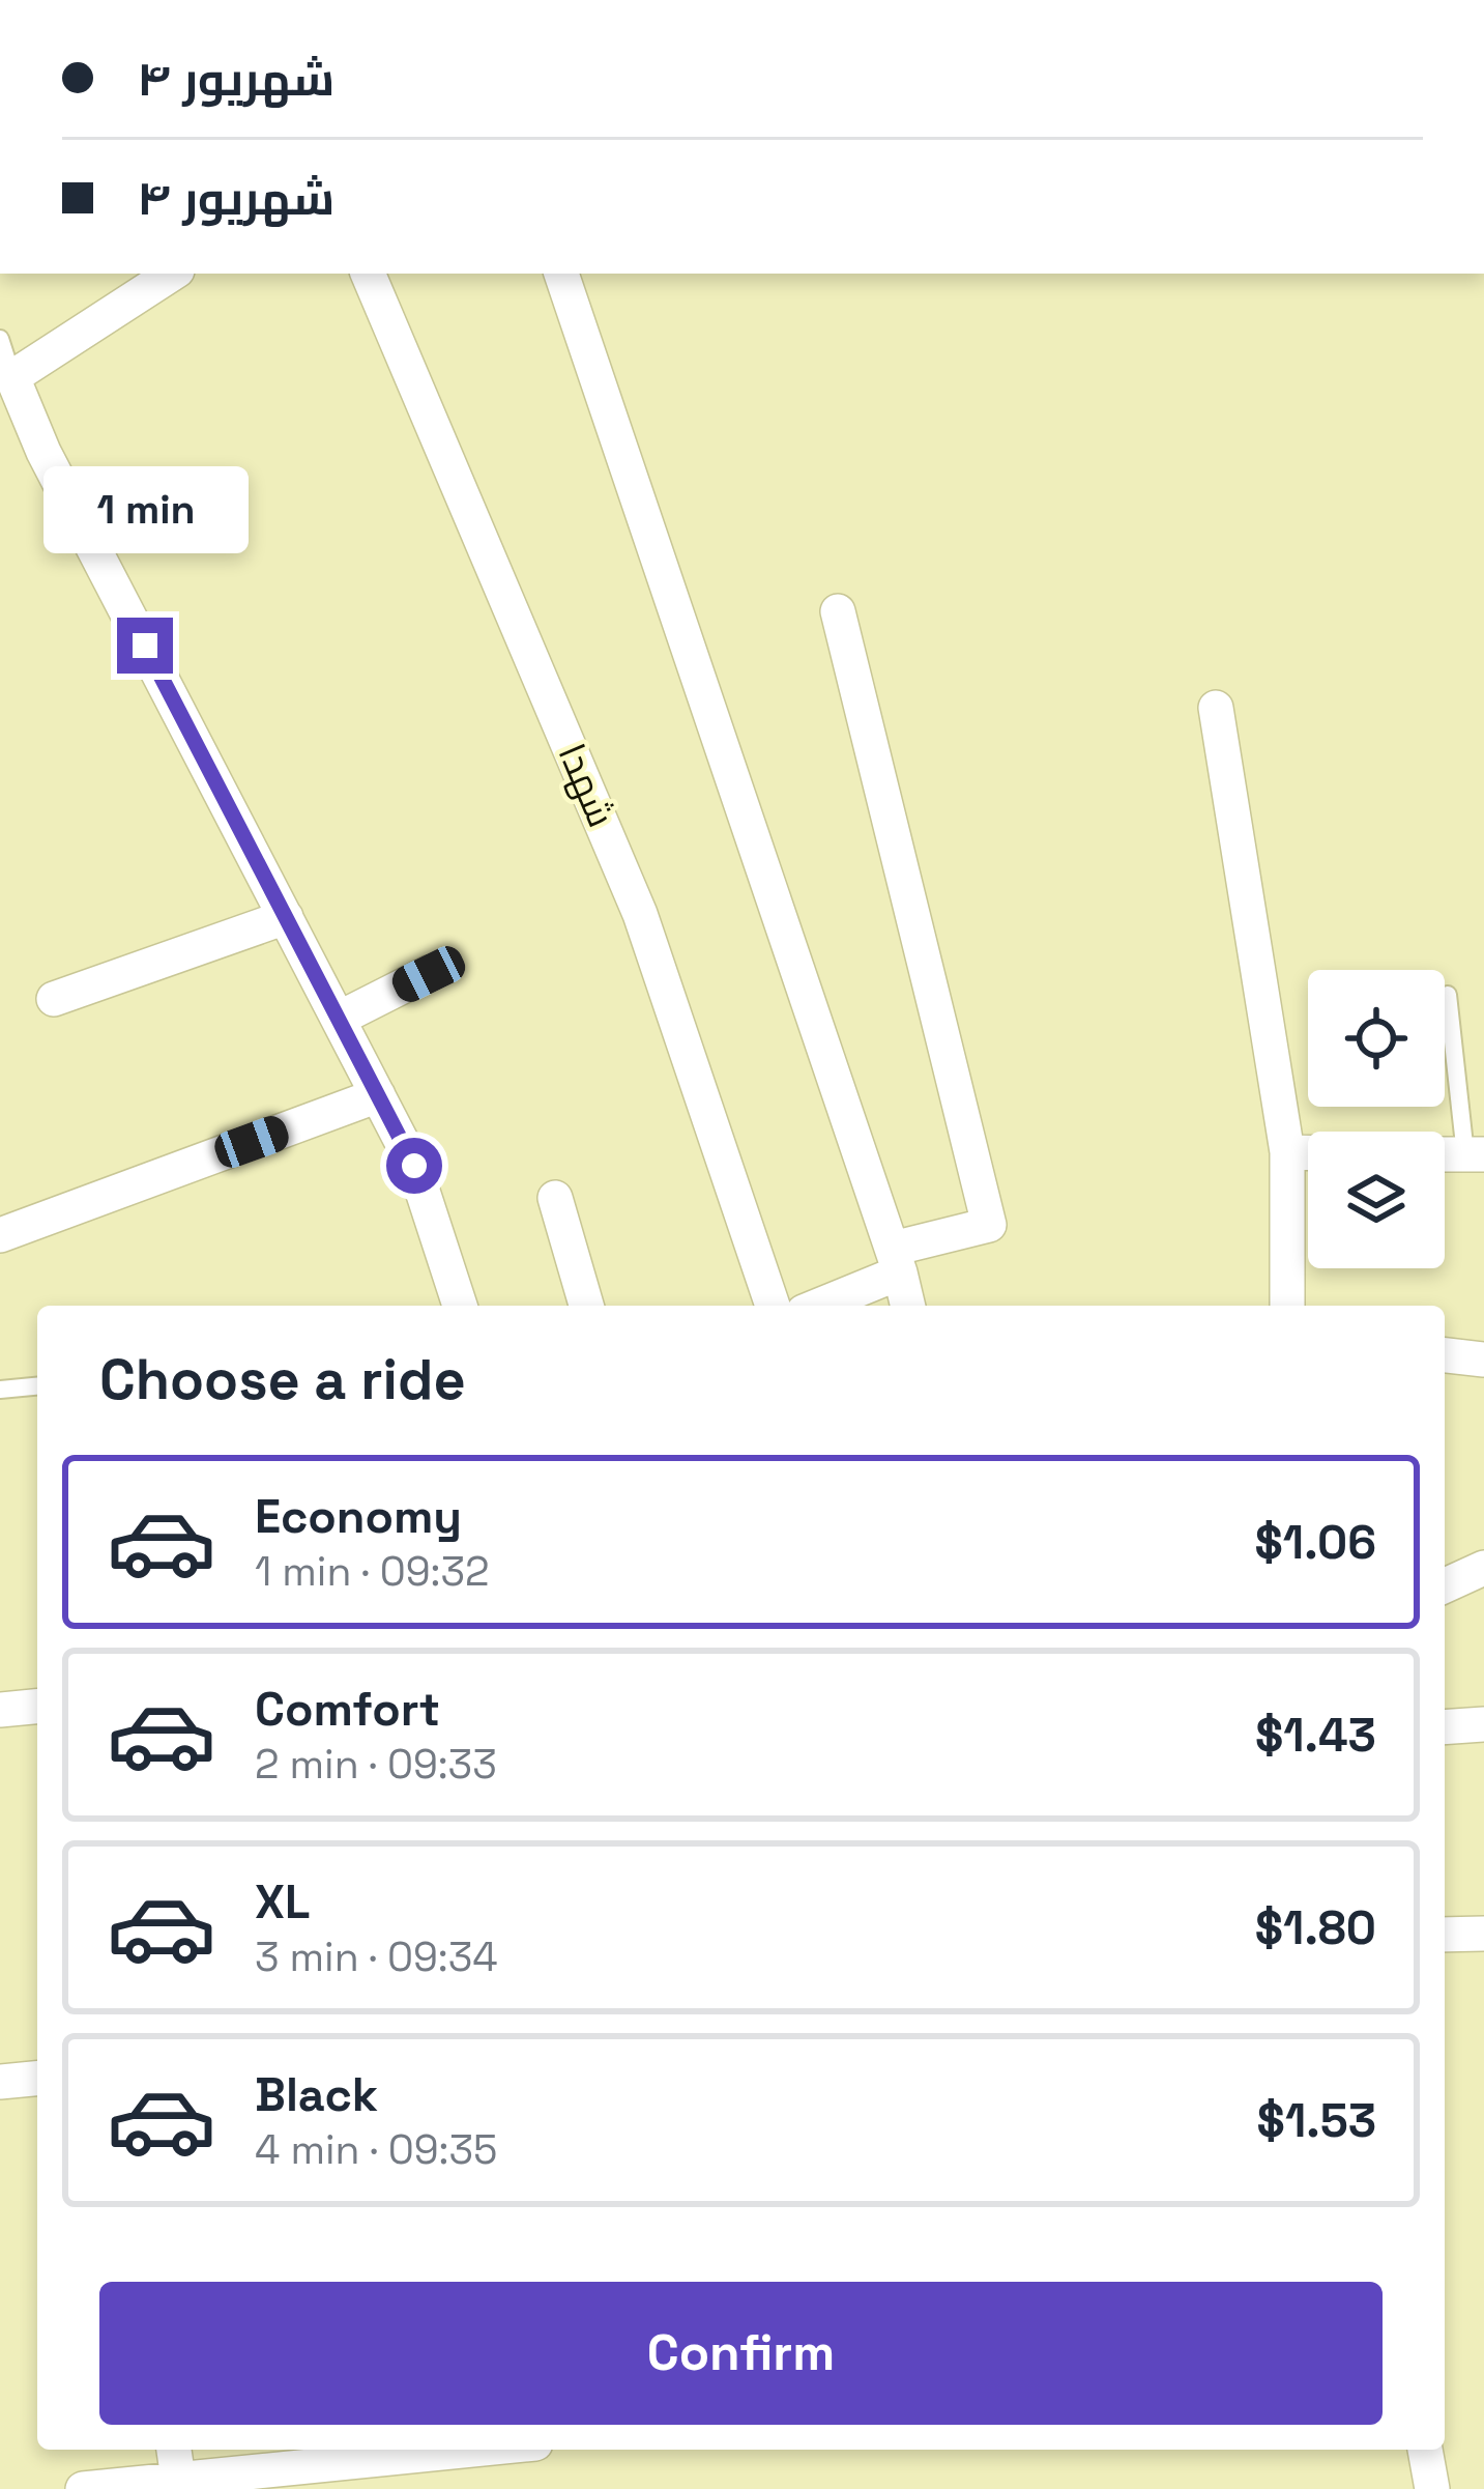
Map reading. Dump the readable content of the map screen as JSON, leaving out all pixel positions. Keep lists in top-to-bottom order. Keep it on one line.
{"streets":{"street":["شهدا"]},"page":{"banner":["شهریور ۴","شهریور ۴"],"bubble":"1 min","heading":"Choose a ride","list":[{"name":"Economy","note":"1 min · 09:32","value":"$1.06"},{"name":"Comfort","note":"2 min · 09:33","value":"$1.43"},{"name":"XL","note":"3 min · 09:34","value":"$1.80"},{"name":"Black","note":"4 min · 09:35","value":"$1.53"}],"buttons":"Confirm"}}
